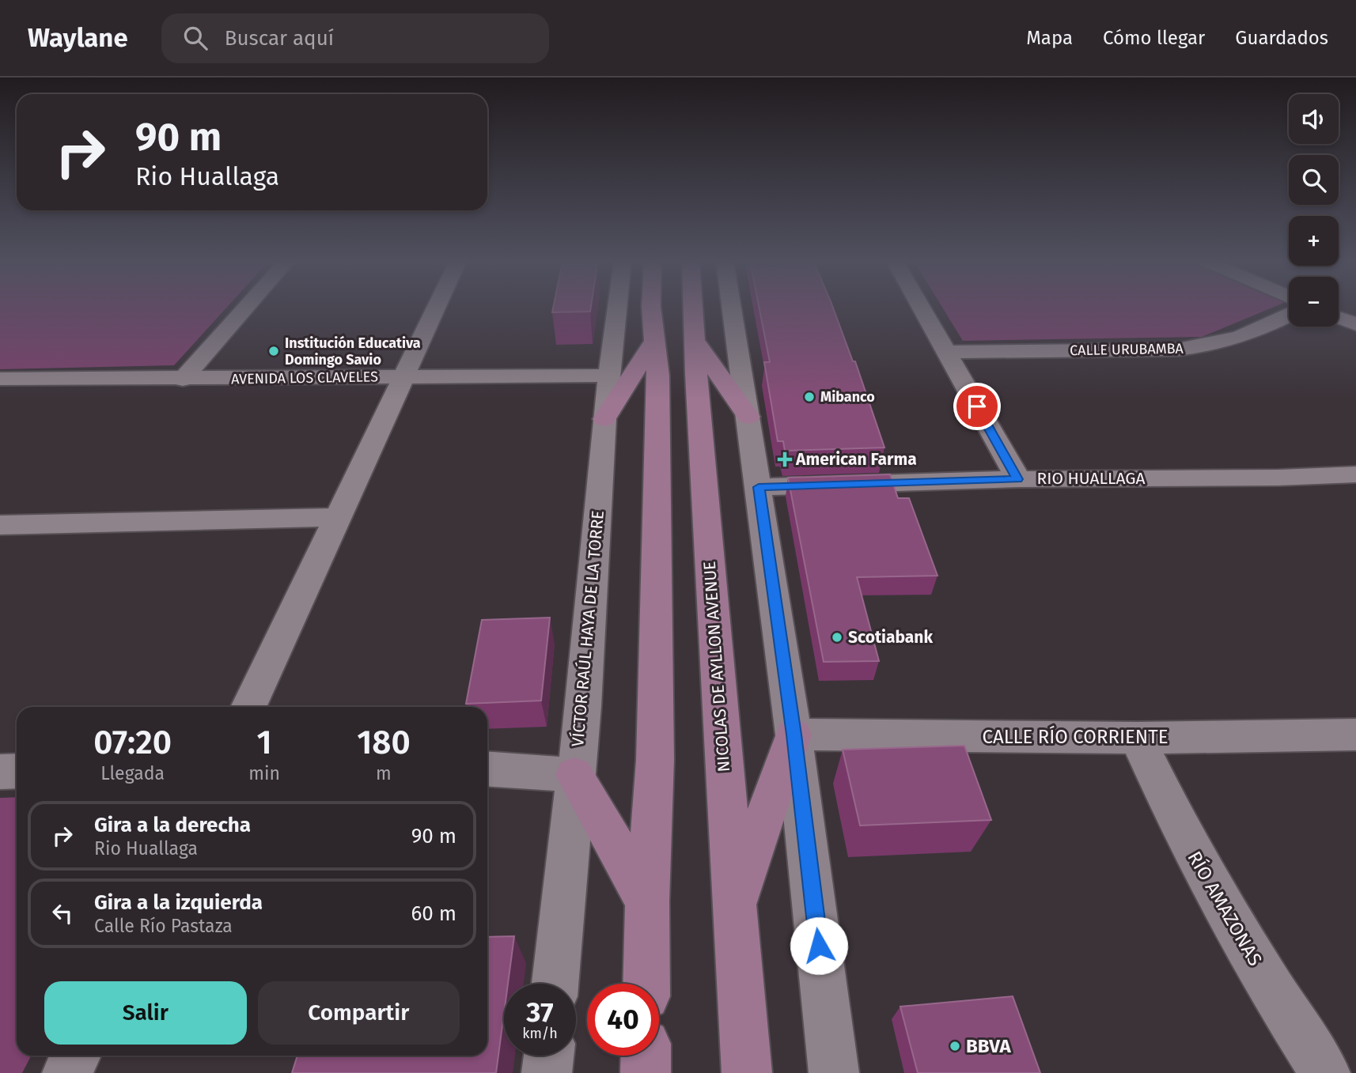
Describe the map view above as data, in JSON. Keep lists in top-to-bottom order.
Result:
{
  "streets": {
    "main road": ["NICOLAS DE AYLLON AVENUE"],
    "street": [
      "CALLE URUBAMBA",
      "AVENIDA LOS CLAVELES",
      "RIO HUALLAGA",
      "VÍCTOR RAÚL HAYA DE LA TORRE",
      "CALLE RÍO CORRIENTE",
      "RÍO AMAZONAS"
    ]
  },
  "crossings": [
    ["AVENIDA LOS CLAVELES", "VÍCTOR RAÚL HAYA DE LA TORRE"],
    ["CALLE RÍO CORRIENTE", "RÍO AMAZONAS"]
  ],
  "places": {
    "other": [
      "Institución Educativa Domingo Savio",
      "Mibanco",
      "Scotiabank",
      "BBVA"
    ],
    "health": ["American Farma"]
  },
  "page": {
    "header": "Waylane",
    "search": "Buscar aquí",
    "nav": ["Mapa", "Cómo llegar", "Guardados"],
    "map_buttons": ["+", "−"],
    "turn": ["90 m", "Rio Huallaga"],
    "eta": [
      "07:20",
      "Llegada",
      "1",
      "min",
      "180",
      "m"
    ],
    "list": [
      {
        "name": "Gira a la derecha",
        "note": "Rio Huallaga",
        "value": "90 m"
      },
      {
        "name": "Gira a la izquierda",
        "note": "Calle Río Pastaza",
        "value": "60 m"
      }
    ],
    "buttons": ["Salir", "Compartir"],
    "speed": "37 km/h",
    "limit": "40"
  }
}
